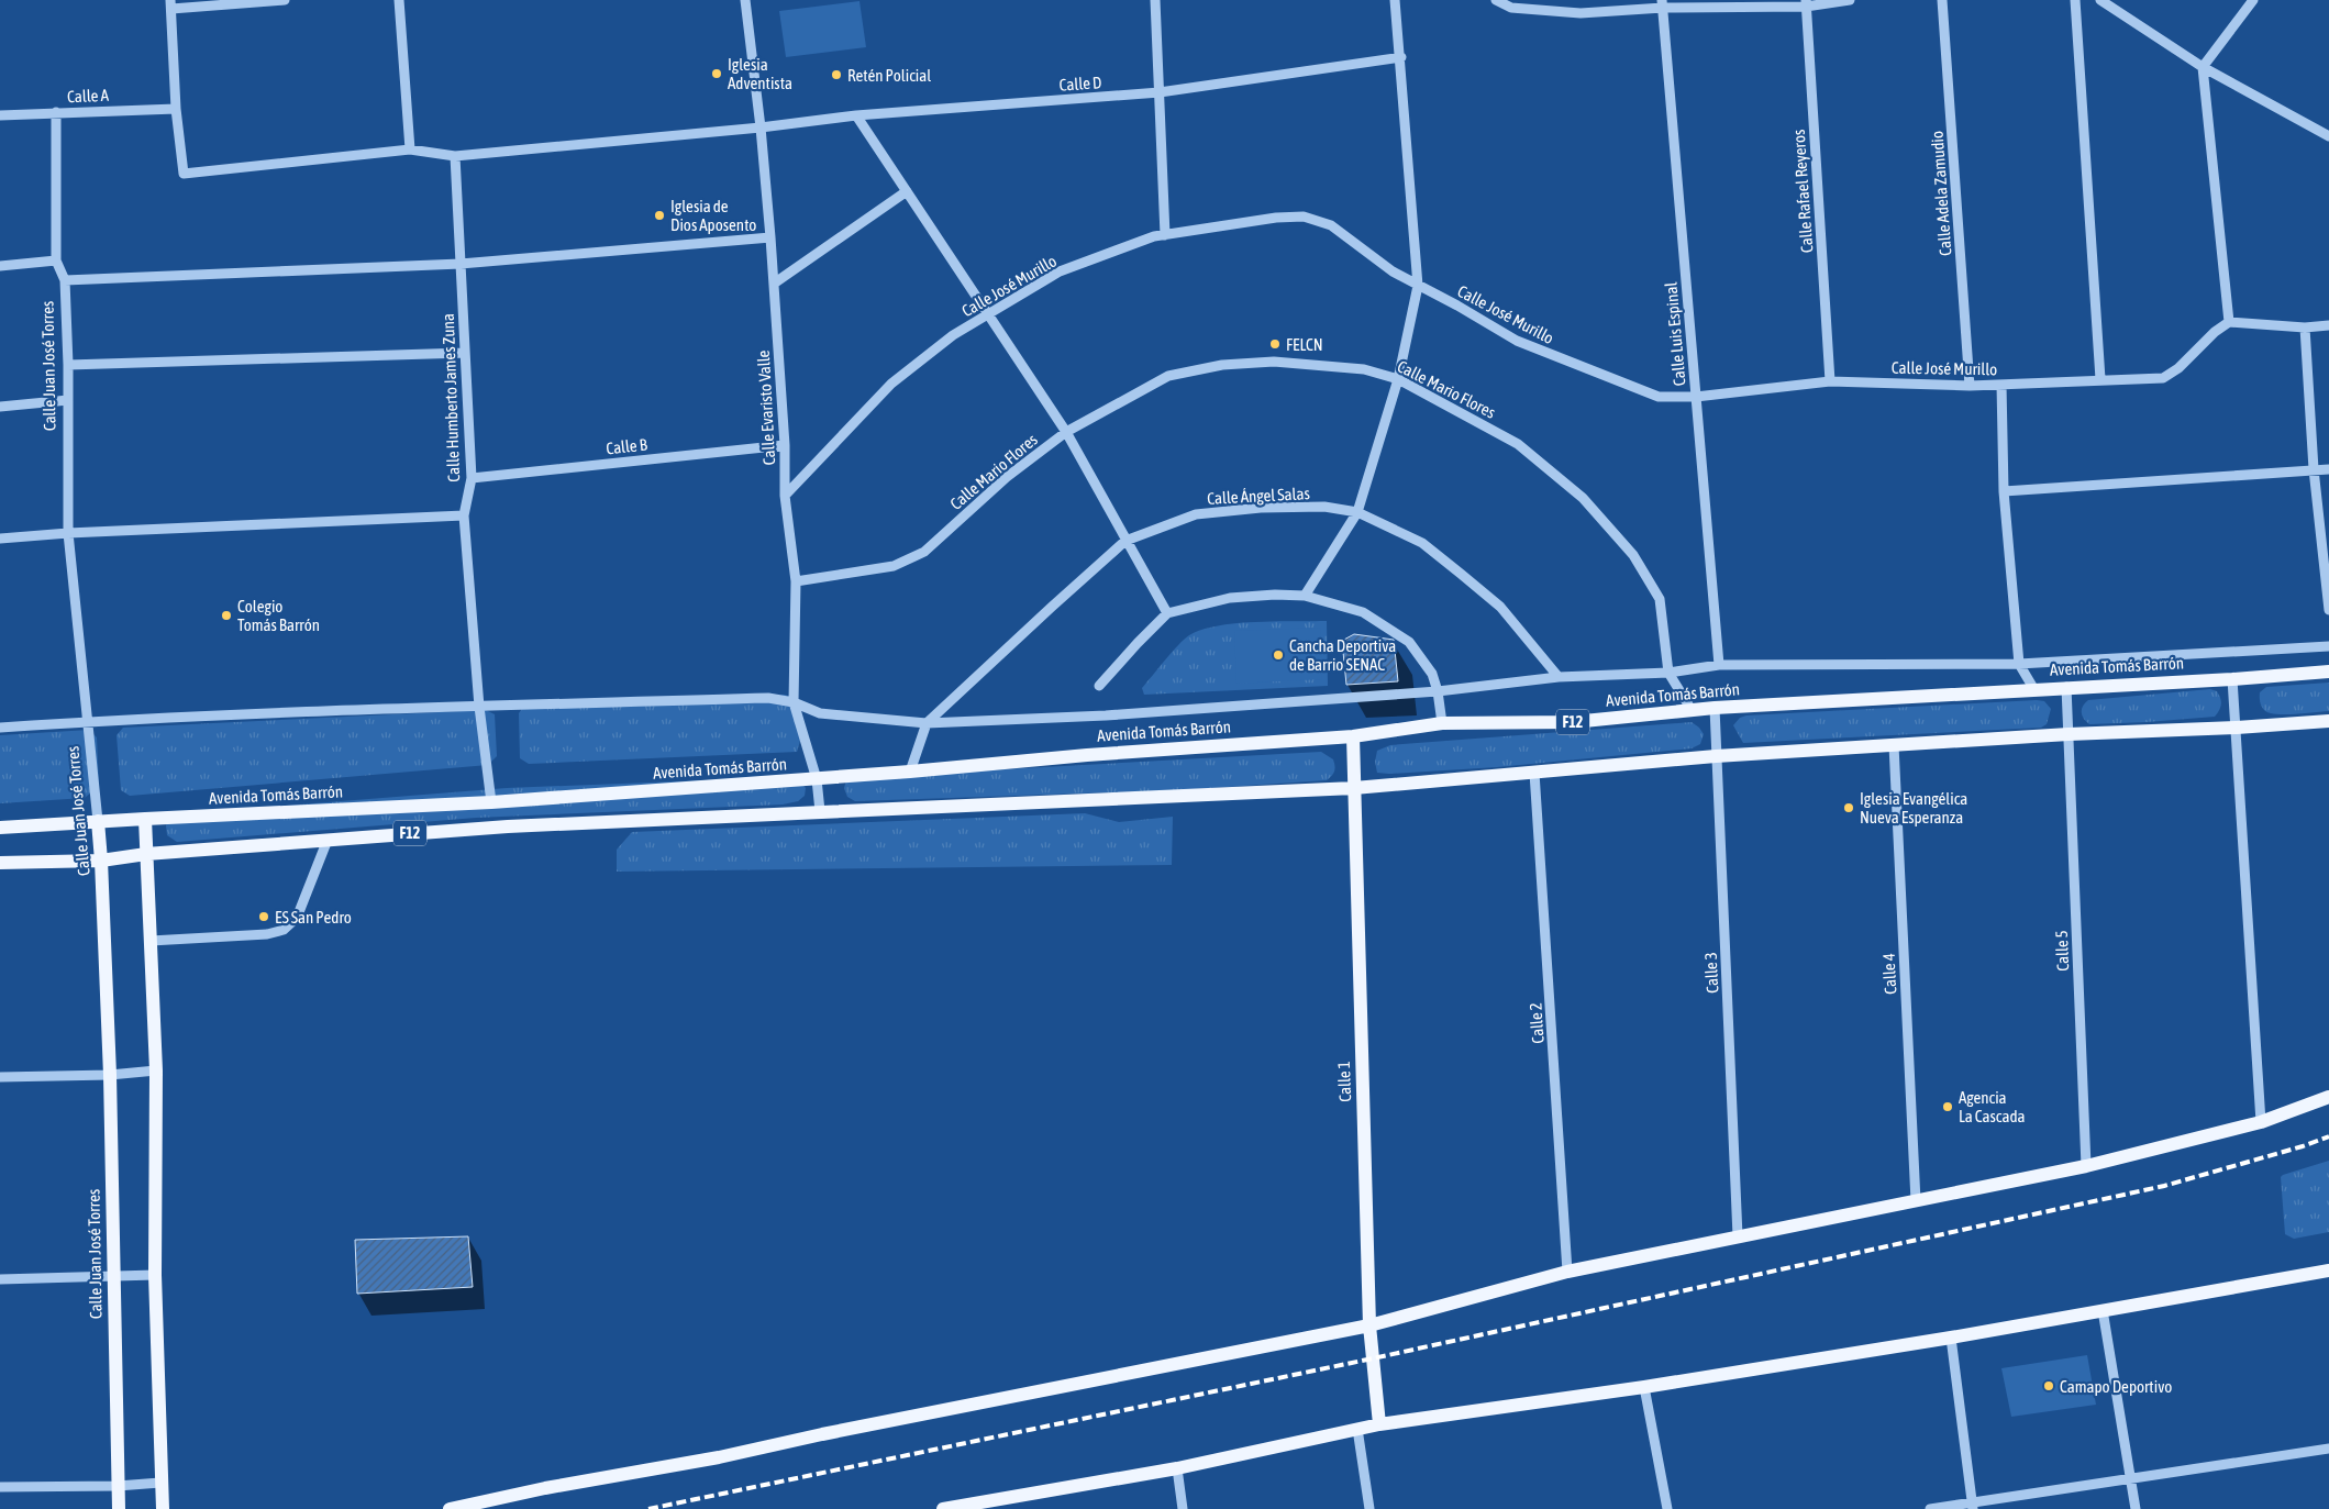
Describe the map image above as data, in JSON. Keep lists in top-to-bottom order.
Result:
{
  "streets": {
    "main road": [
      "Calle Juan José Torres",
      "Avenida Tomás Barrón",
      "F12",
      "Calle 1"
    ],
    "street": [
      "Calle D",
      "Calle A",
      "Calle Rafael Reyeros",
      "Calle Adela Zamudio",
      "Calle José Murillo",
      "Calle Luis Espinal",
      "Calle Mario Flores",
      "Calle Humberto James Zuna",
      "Calle Evaristo Valle",
      "Calle B",
      "Calle Ángel Salas",
      "Calle 5",
      "Calle 3",
      "Calle 4",
      "Calle 2"
    ]
  },
  "crossings": [
    ["Calle D", "Calle A"],
    ["Calle D", "Calle Humberto James Zuna"],
    ["Calle D", "Calle Evaristo Valle"],
    ["Calle A", "Calle Juan José Torres"],
    ["Calle Rafael Reyeros", "Calle José Murillo"],
    ["Calle Adela Zamudio", "Calle José Murillo"],
    ["Calle José Murillo", "Calle Luis Espinal"],
    ["Calle José Murillo", "Calle Evaristo Valle"],
    ["Calle Juan José Torres", "Avenida Tomás Barrón"],
    ["Calle Juan José Torres", "F12"],
    ["Calle Mario Flores", "Calle Evaristo Valle"],
    ["Calle Mario Flores", "Avenida Tomás Barrón"],
    ["Calle Humberto James Zuna", "Calle B"],
    ["Calle Humberto James Zuna", "Avenida Tomás Barrón"],
    ["Calle Evaristo Valle", "Calle B"],
    ["Calle Evaristo Valle", "Avenida Tomás Barrón"],
    ["Calle Evaristo Valle", "F12"],
    ["Calle Ángel Salas", "Avenida Tomás Barrón"],
    ["Avenida Tomás Barrón", "Calle 5"],
    ["Avenida Tomás Barrón", "Calle 3"],
    ["Avenida Tomás Barrón", "Calle 1"],
    ["F12", "Calle 5"],
    ["F12", "Calle 3"],
    ["F12", "Calle 4"],
    ["F12", "Calle 2"],
    ["F12", "Calle 1"]
  ],
  "places": [
    "Iglesia Adventista",
    "Retén Policial",
    "Iglesia de Dios Aposento",
    "FELCN",
    "Colegio Tomás Barrón",
    "Cancha Deportiva de Barrio SENAC",
    "Iglesia Evangélica Nueva Esperanza",
    "ES San Pedro",
    "Agencia La Cascada",
    "Camapo Deportivo"
  ]
}
